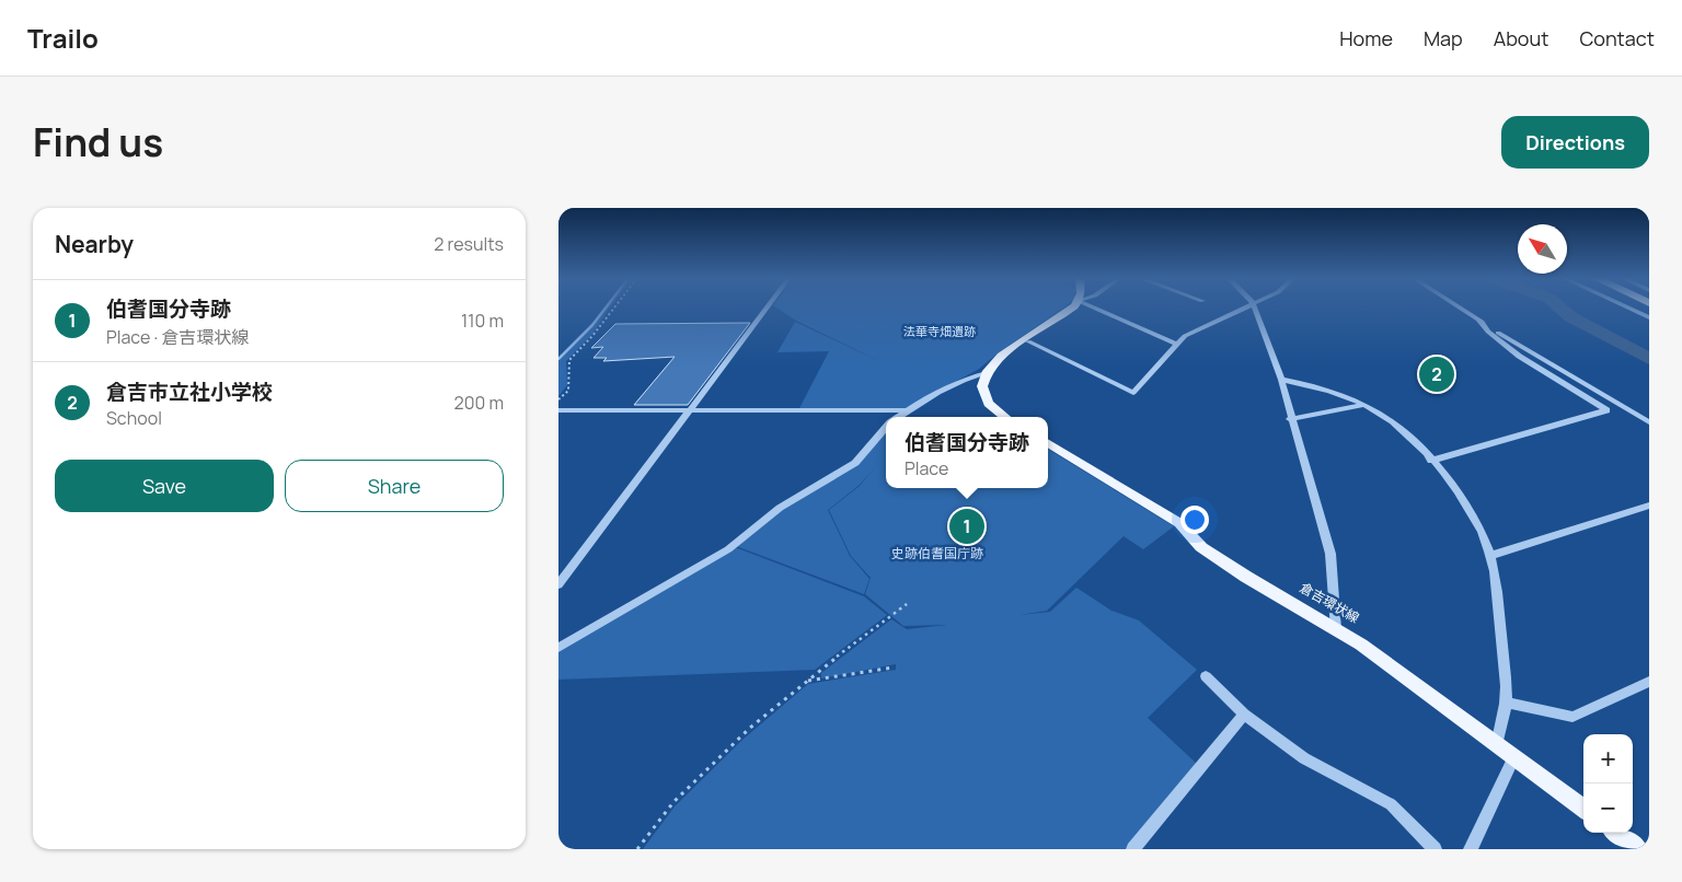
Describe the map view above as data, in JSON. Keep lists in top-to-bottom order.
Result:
{
  "streets": {
    "main road": ["倉吉環状線"]
  },
  "parks": ["法華寺畑遺跡", "史跡伯耆国庁跡"],
  "north": "top left",
  "page": {
    "header": "Trailo",
    "nav": [
      "Home",
      "Map",
      "About",
      "Contact"
    ],
    "title": "Find us",
    "buttons": [
      "Directions",
      ["Save", "Share"]
    ],
    "heading": ["Nearby", "2 results"],
    "list": [
      {
        "mark": "1",
        "name": "伯耆国分寺跡",
        "note": "Place · 倉吉環状線",
        "value": "110 m"
      },
      {
        "mark": "2",
        "name": "倉吉市立社小学校",
        "note": "School",
        "value": "200 m"
      }
    ],
    "pins": ["2", "1"],
    "popup": ["伯耆国分寺跡", "Place"],
    "map_buttons": ["+", "−"]
  }
}
